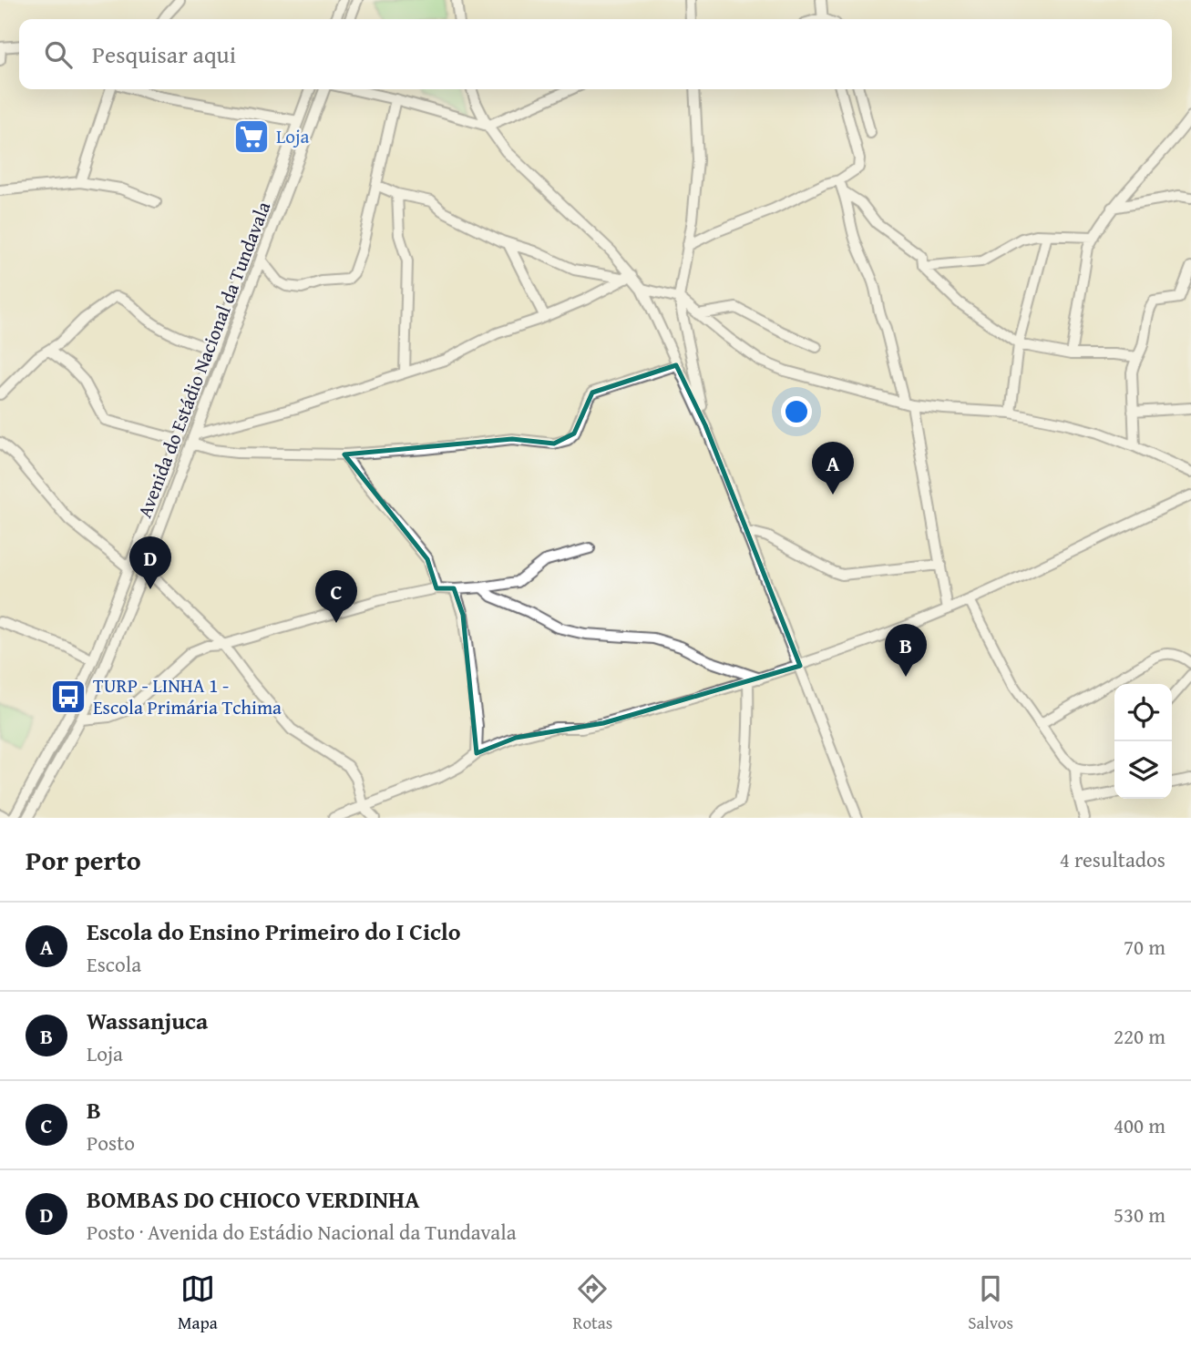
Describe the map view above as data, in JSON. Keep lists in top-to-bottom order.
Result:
{
  "streets": {
    "street": ["Avenida do Estádio Nacional da Tundavala"]
  },
  "places": {
    "supermarket": ["Loja"],
    "bus stop": ["TURP - LINHA 1 - Escola Primária Tchima"]
  },
  "page": {
    "search": "Pesquisar aqui",
    "pins": [
      "A",
      "D",
      "C",
      "B"
    ],
    "heading": ["Por perto", "4 resultados"],
    "list": [
      {
        "mark": "A",
        "name": "Escola do Ensino Primeiro do I Ciclo",
        "note": "Escola",
        "value": "70 m"
      },
      {
        "mark": "B",
        "name": "Wassanjuca",
        "note": "Loja",
        "value": "220 m"
      },
      {
        "mark": "C",
        "name": "B",
        "note": "Posto",
        "value": "400 m"
      },
      {
        "mark": "D",
        "name": "BOMBAS DO CHIOCO VERDINHA",
        "note": "Posto · Avenida do Estádio Nacional da Tundavala",
        "value": "530 m"
      }
    ],
    "nav": ["Mapa", "Rotas", "Salvos"]
  }
}
